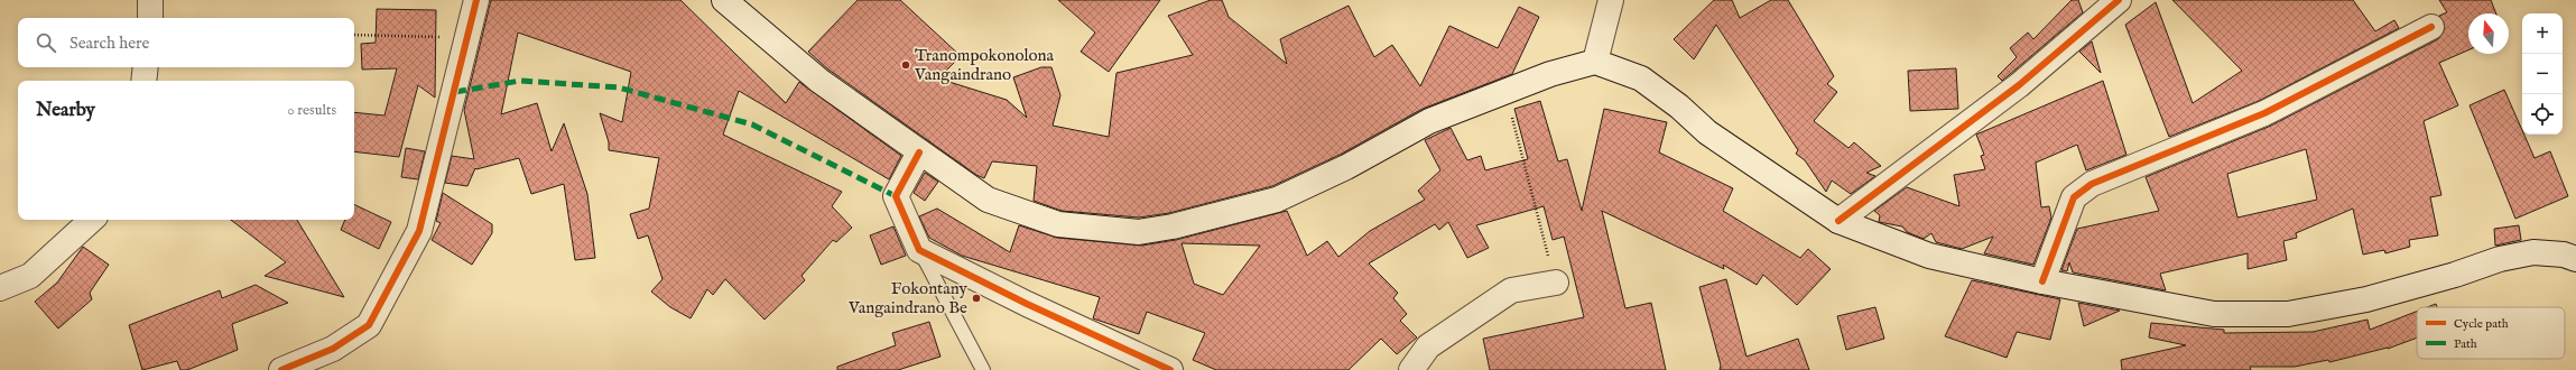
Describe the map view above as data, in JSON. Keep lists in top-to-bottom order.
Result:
{
  "places": ["Tranompokonolona Vangaindrano", "Fokontany Vangaindrano Be"],
  "legend": ["Cycle path", "Path"],
  "north": "top",
  "page": {
    "map_buttons": ["+", "−"],
    "search": "Search here",
    "heading": ["Nearby", "0 results"]
  }
}
